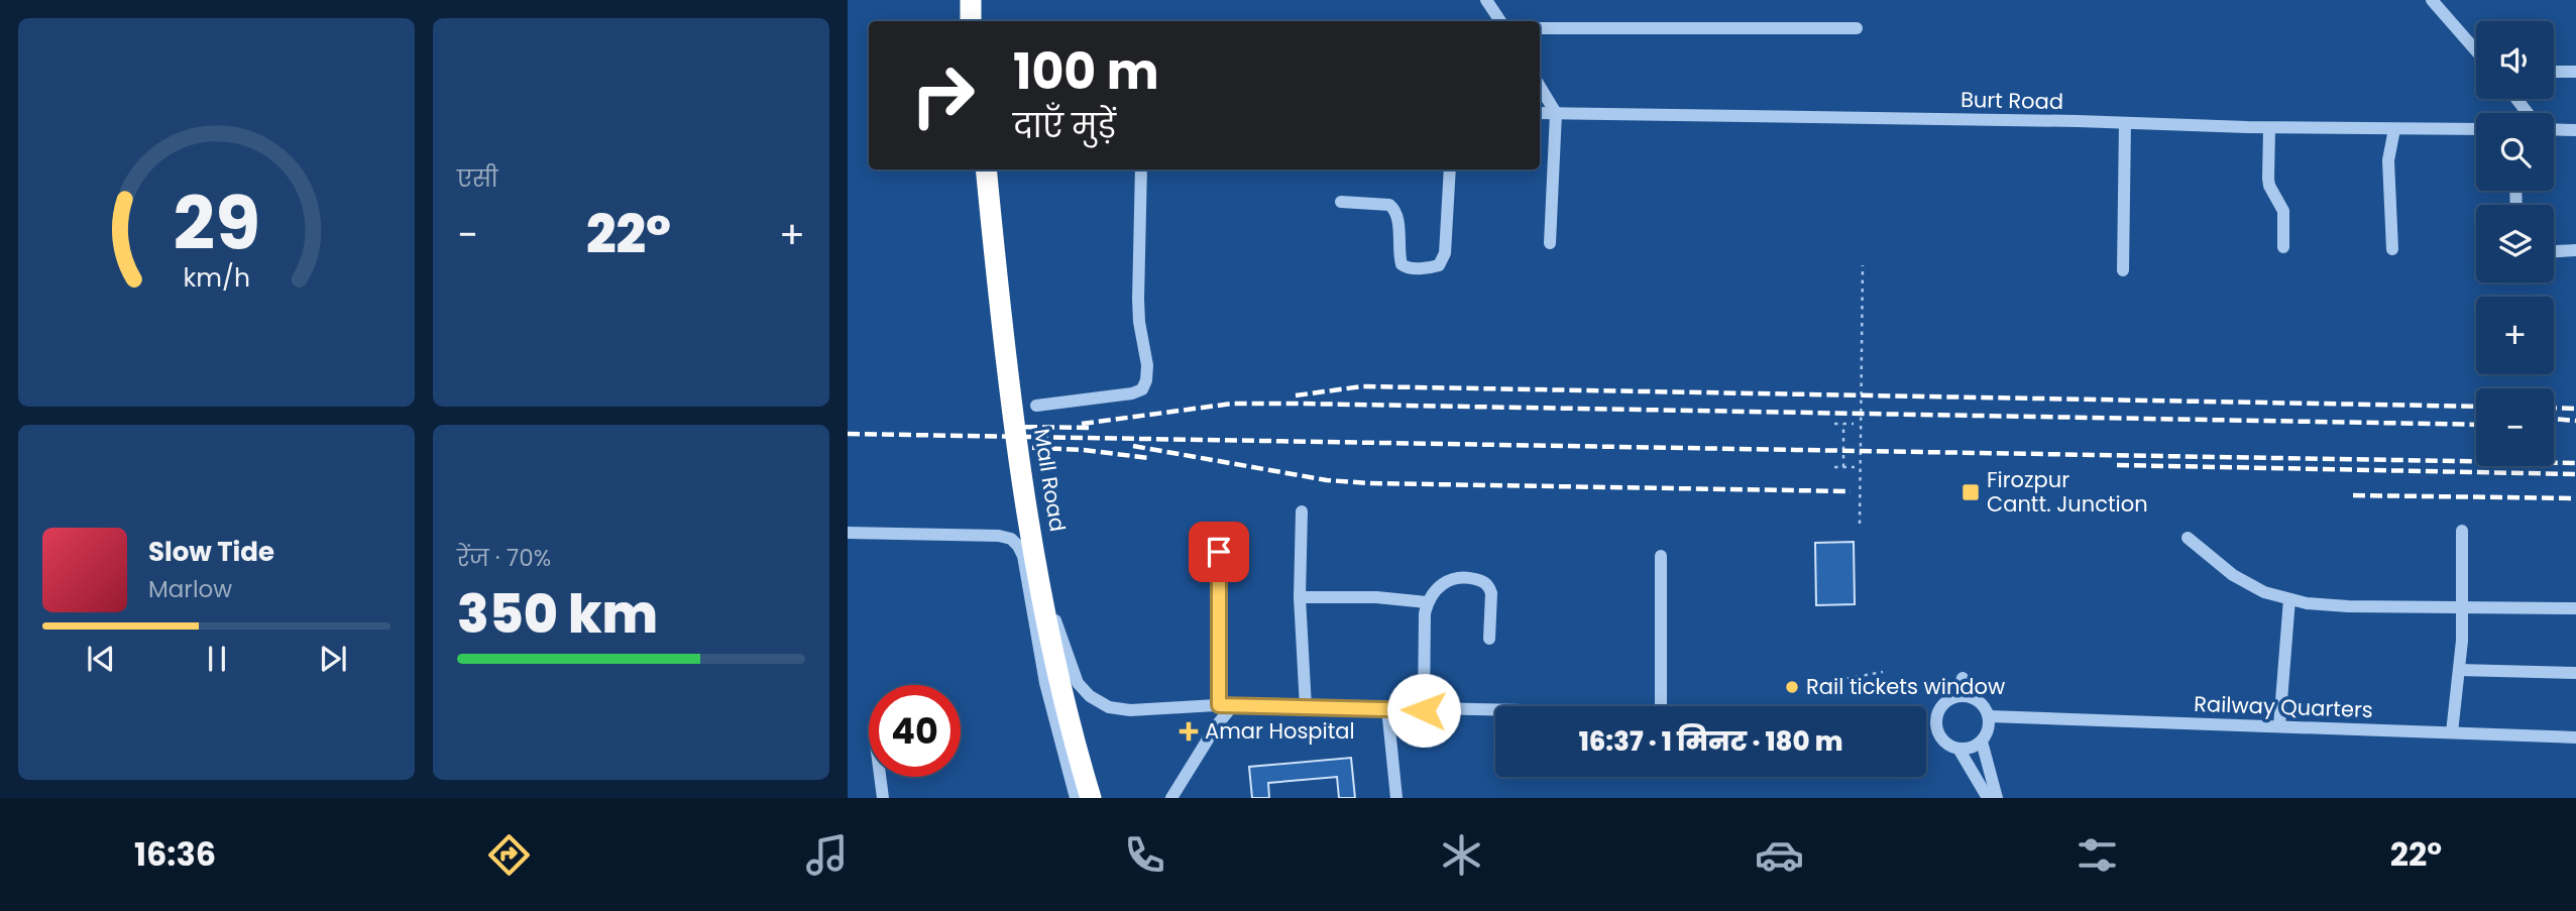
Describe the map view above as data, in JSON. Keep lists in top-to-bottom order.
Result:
{
  "streets": {
    "highway": ["Mall Road"],
    "street": ["Burt Road", "Railway Quarters"]
  },
  "places": {
    "transit": ["Firozpur Cantt. Junction"],
    "other": ["Rail tickets window"],
    "health": ["Amar Hospital"]
  },
  "page": {
    "tile": [
      "एसी",
      ["रेंज · 70%", "350 km"]
    ],
    "map_buttons": ["+", "−"],
    "turn": ["100 m", "दाएँ मुड़ें"],
    "heat": ["−", "22°", "+"],
    "song": ["Slow Tide", "Marlow"],
    "limit": "40",
    "trip": "16:37 · 1 मिनट · 180 m",
    "tabs": ["16:36", "22°"],
    "gauge": ["29", "km/h"]
  }
}
